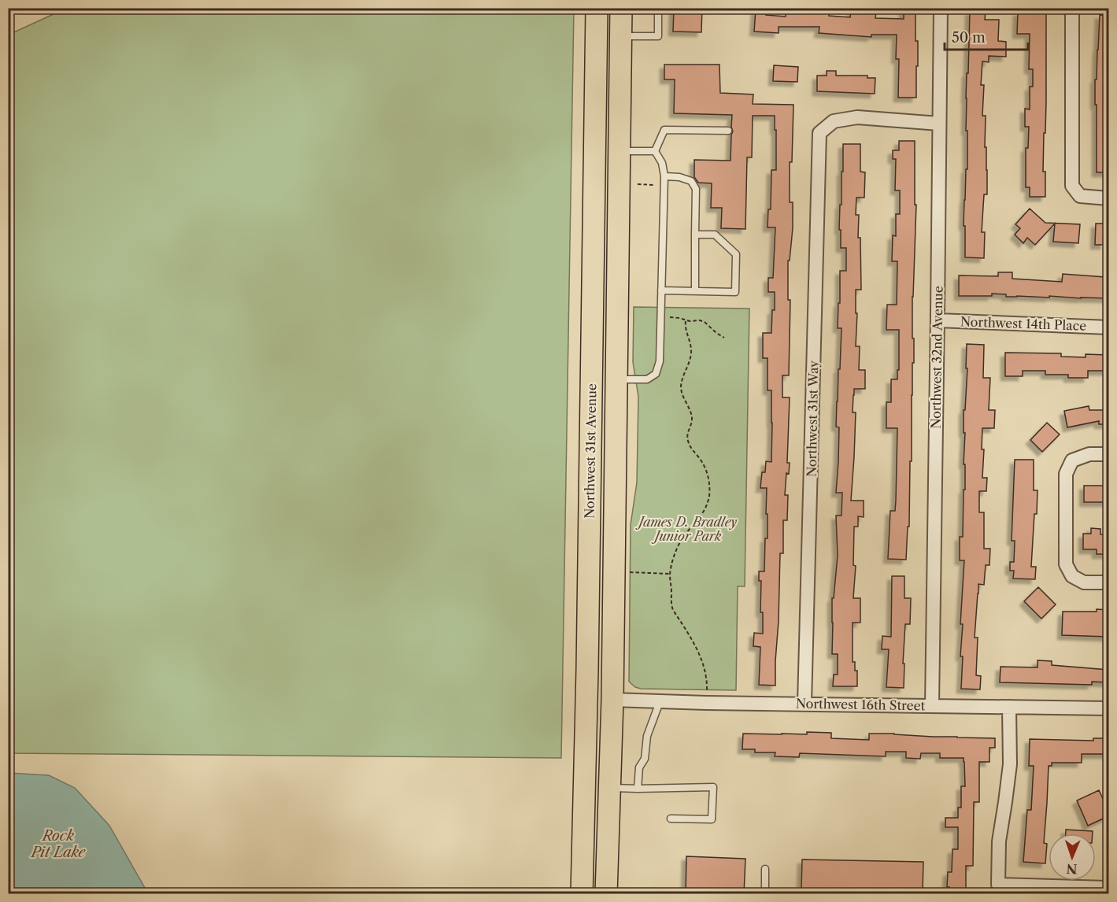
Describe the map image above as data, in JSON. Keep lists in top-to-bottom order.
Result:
{
  "streets": {
    "main road": ["Northwest 31st Avenue"],
    "street": [
      "Northwest 14th Place",
      "Northwest 32nd Avenue",
      "Northwest 31st Way",
      "Northwest 16th Street"
    ]
  },
  "crossings": [
    ["Northwest 14th Place", "Northwest 32nd Avenue"],
    ["Northwest 32nd Avenue", "Northwest 31st Way"],
    ["Northwest 32nd Avenue", "Northwest 16th Street"],
    ["Northwest 31st Way", "Northwest 16th Street"],
    ["Northwest 31st Avenue", "Northwest 16th Street"]
  ],
  "water": ["Rock Pit Lake"],
  "parks": ["James D. Bradley Junior Park"],
  "scale_bar": "50 m",
  "north": "bottom"
}
